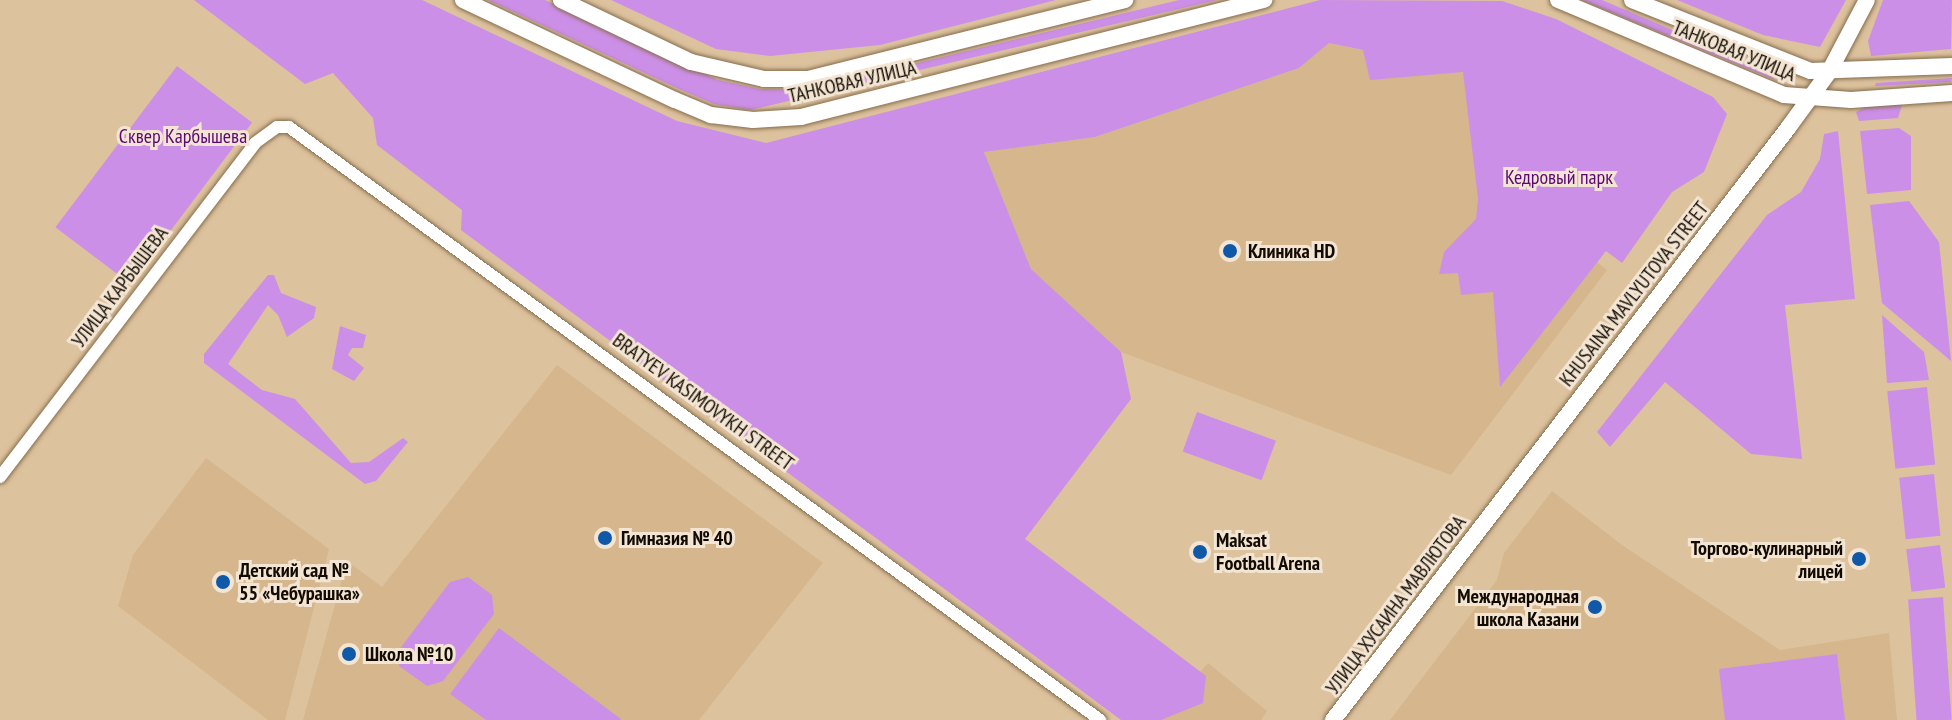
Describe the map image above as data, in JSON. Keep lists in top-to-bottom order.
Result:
{
  "streets": {
    "main road": ["ТАНКОВАЯ УЛИЦА", "KHUSAINA MAVLYUTOVA STREET"],
    "street": ["УЛИЦА КАРБЫШЕВА", "BRATYEV KASIMOVYKH STREET"]
  },
  "crossings": [
    ["ТАНКОВАЯ УЛИЦА", "KHUSAINA MAVLYUTOVA STREET"],
    ["УЛИЦА КАРБЫШЕВА", "BRATYEV KASIMOVYKH STREET"]
  ],
  "parks": ["Сквер Карбышева", "Кедровый парк"],
  "places": [
    "Клиника HD",
    "Гимназия № 40",
    "Maksat Football Arena",
    "Торгово-кулинарный лицей",
    "Детский сад № 55 «Чебурашка»",
    "Международная школа Казани",
    "Школа №10"
  ]
}
